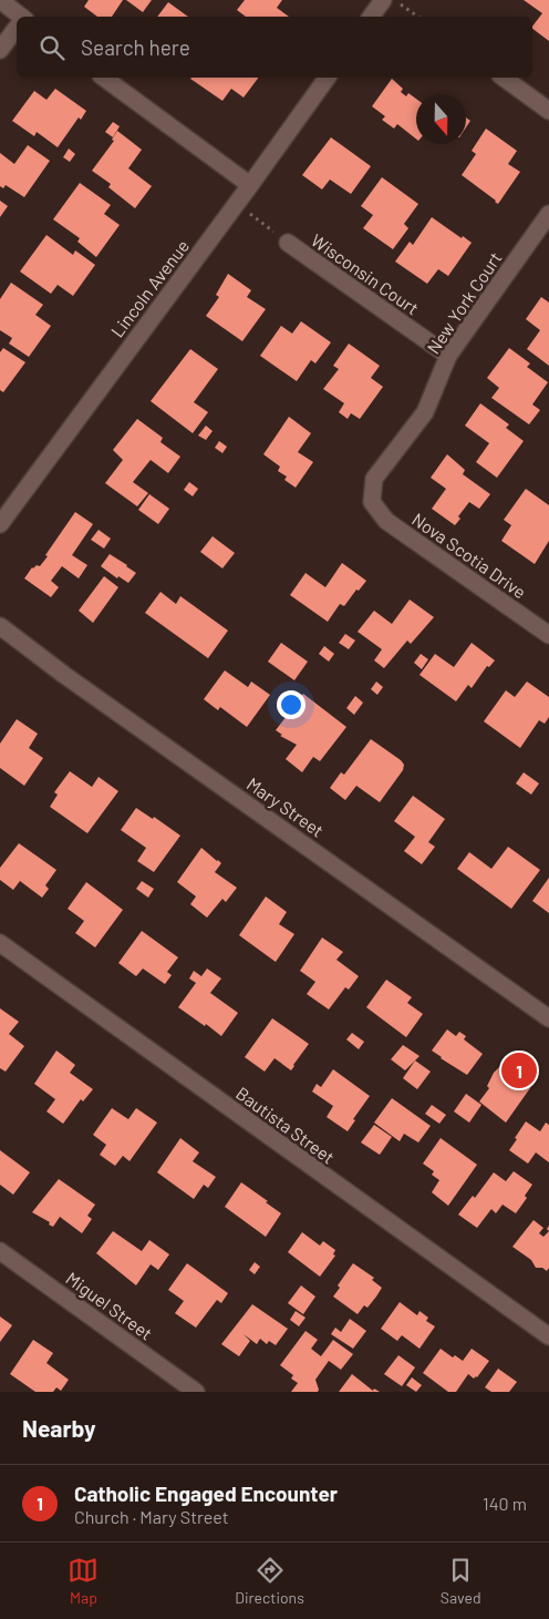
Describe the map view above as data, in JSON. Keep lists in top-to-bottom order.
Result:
{
  "streets": {
    "street": [
      "Wisconsin Court",
      "Lincoln Avenue",
      "New York Court",
      "Nova Scotia Drive",
      "Mary Street",
      "Bautista Street",
      "Miguel Street"
    ]
  },
  "crossings": [
    ["Wisconsin Court", "New York Court"],
    ["New York Court", "Nova Scotia Drive"]
  ],
  "north": "bottom",
  "page": {
    "search": "Search here",
    "pins": "1",
    "heading": "Nearby",
    "list": [
      {
        "mark": "1",
        "name": "Catholic Engaged Encounter",
        "note": "Church · Mary Street",
        "value": "140 m"
      }
    ],
    "nav": ["Map", "Directions", "Saved"]
  }
}
